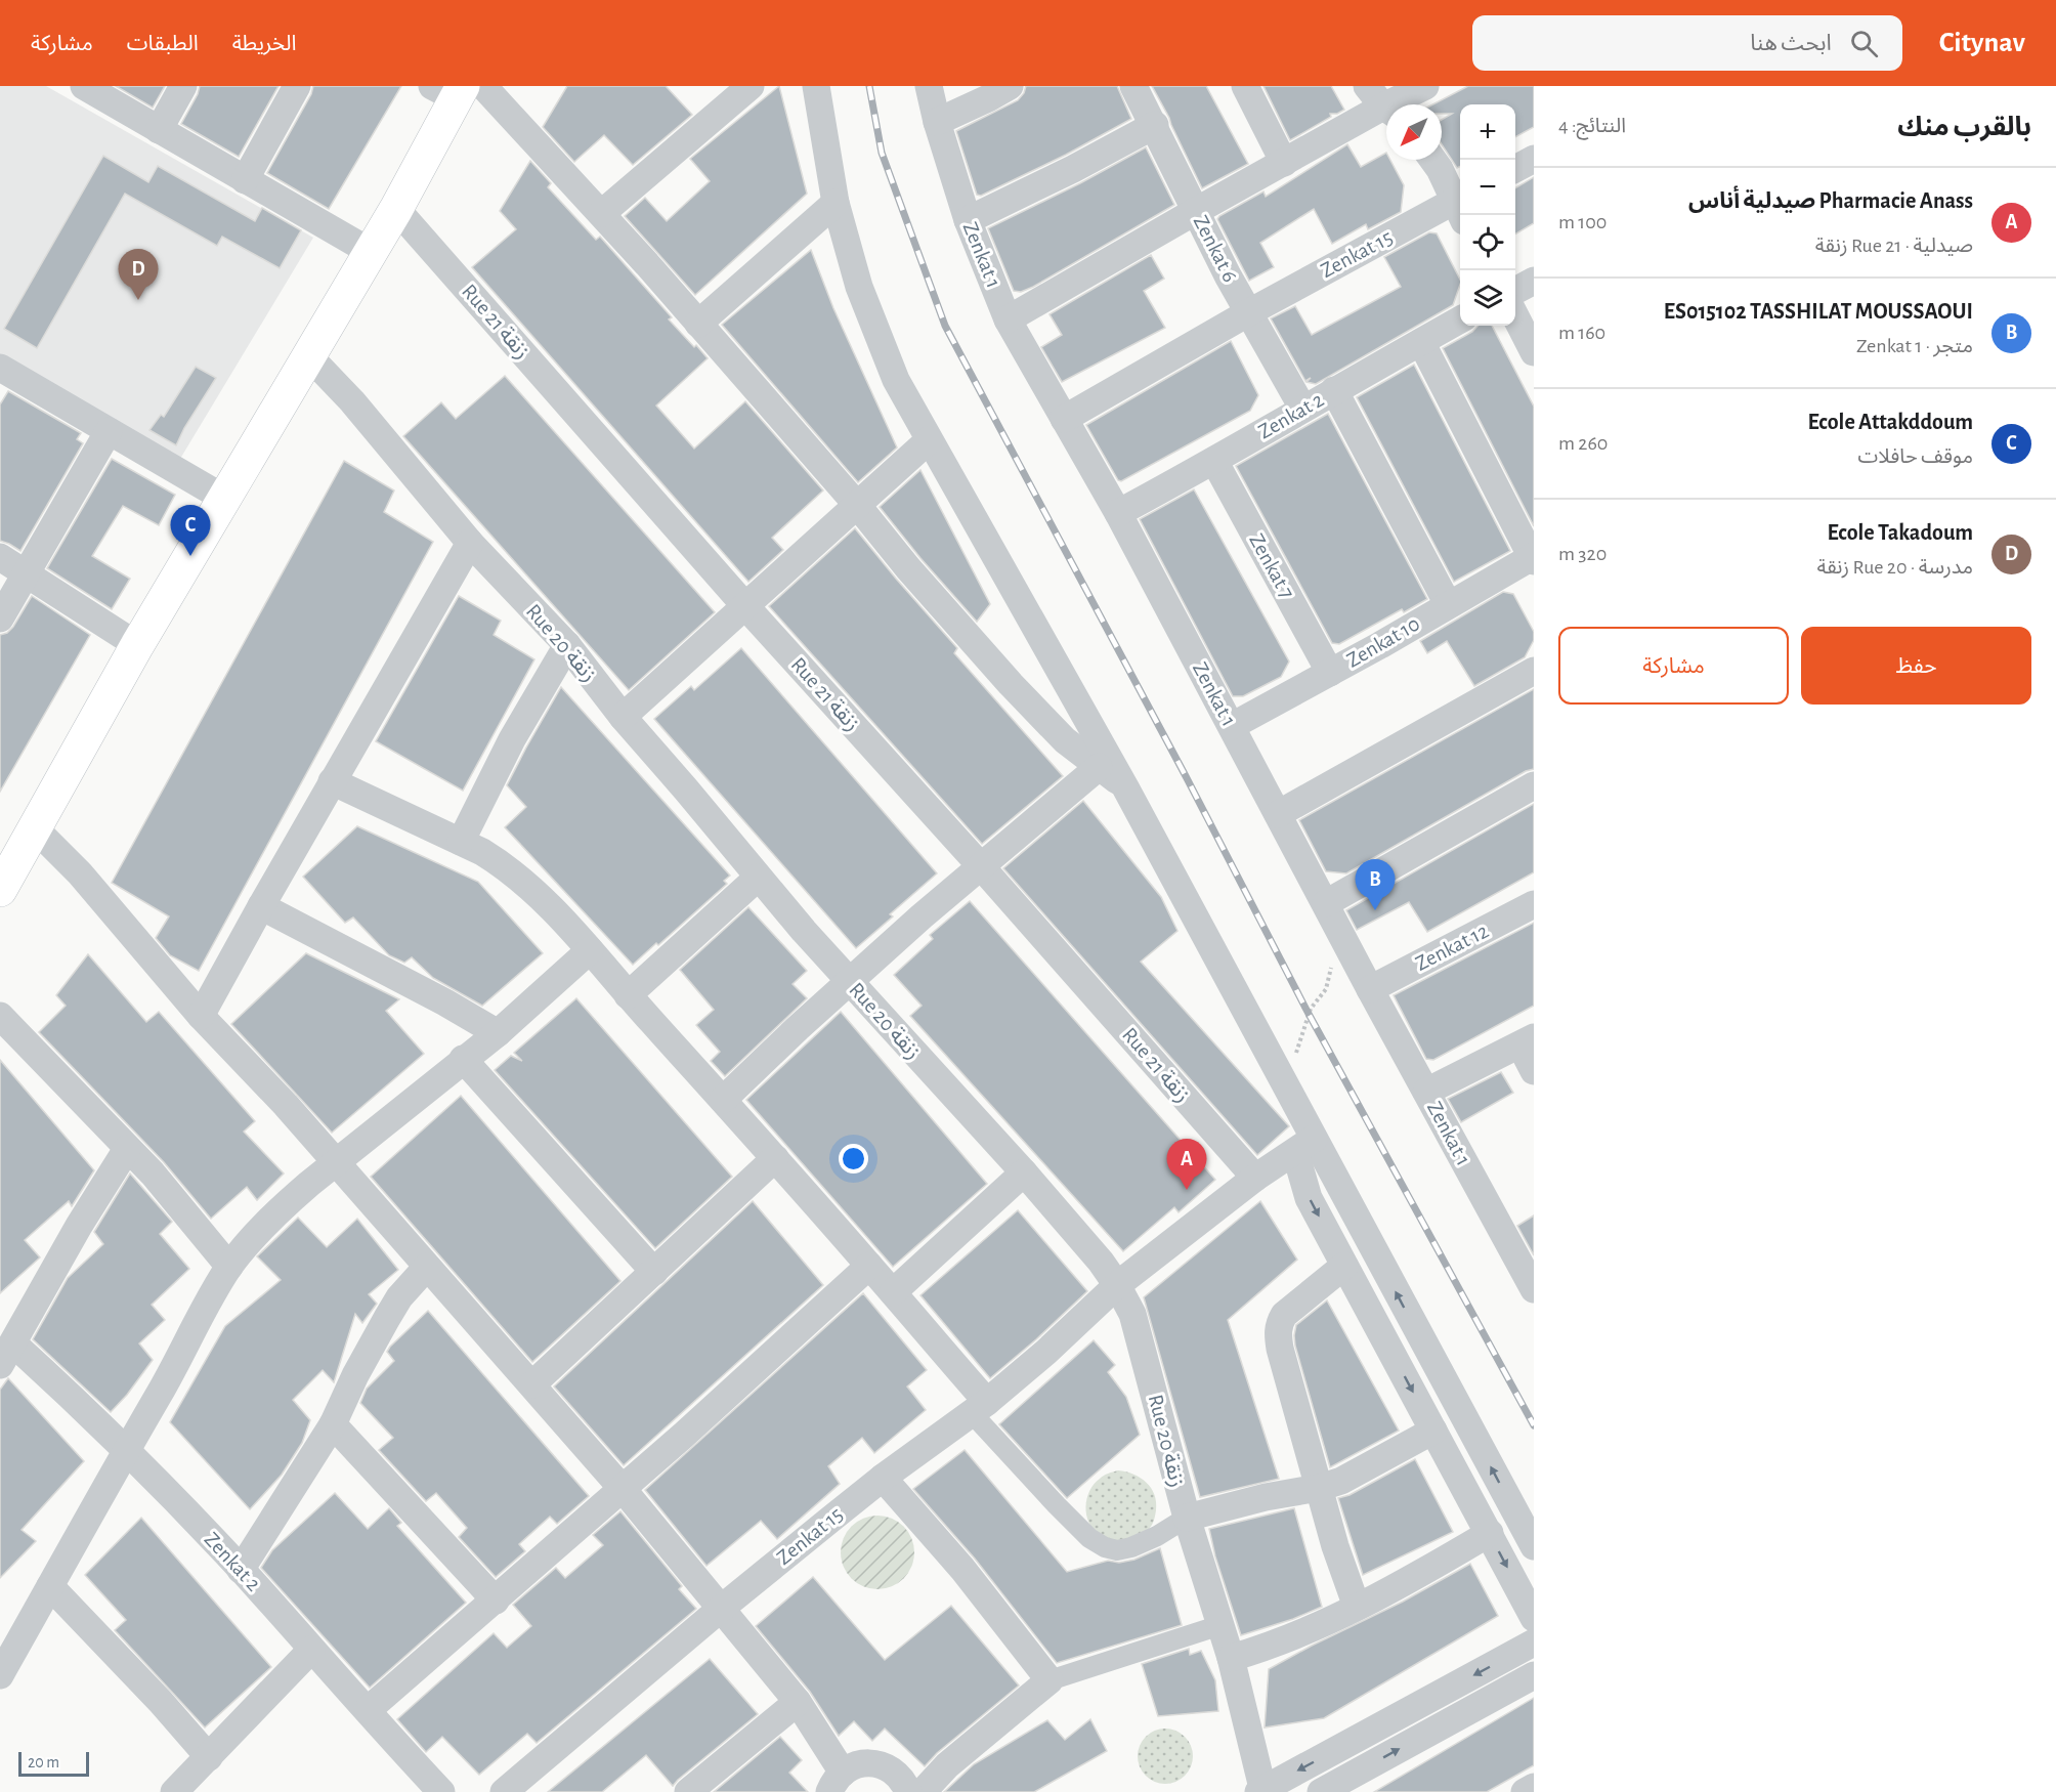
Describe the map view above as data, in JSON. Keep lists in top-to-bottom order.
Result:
{
  "streets": {
    "street": [
      "Zenkat 6",
      "Zenkat 15",
      "Zenkat 1",
      "Rue 21 زنقة",
      "Zenkat 2",
      "Zenkat 7",
      "Zenkat 10",
      "Rue 20 زنقة",
      "Zenkat 12"
    ]
  },
  "crossings": [
    ["Zenkat 6", "Zenkat 15"],
    ["Zenkat 6", "Zenkat 2"],
    ["Zenkat 15", "Zenkat 1"],
    ["Zenkat 15", "Rue 21 زنقة"],
    ["Zenkat 15", "Rue 20 زنقة"],
    ["Zenkat 1", "Zenkat 2"],
    ["Zenkat 1", "Zenkat 10"],
    ["Zenkat 1", "Zenkat 12"],
    ["Zenkat 2", "Zenkat 7"],
    ["Zenkat 7", "Zenkat 10"]
  ],
  "scale_bar": "20 m",
  "north": "bottom left",
  "page": {
    "header": "Citynav",
    "search": "ابحث هنا",
    "nav": ["الخريطة", "الطبقات", "مشاركة"],
    "heading": ["بالقرب منك", "النتائج: 4"],
    "map_buttons": ["+", "−"],
    "list": [
      {
        "mark": "A",
        "name": "Pharmacie Anass صيدلية أناس",
        "note": "صيدلية · Rue 21 زنقة",
        "value": "100 m"
      },
      {
        "mark": "B",
        "name": "ES015102 TASSHILAT MOUSSAOUI",
        "note": "متجر · Zenkat 1",
        "value": "160 m"
      },
      {
        "mark": "C",
        "name": "Ecole Attakddoum",
        "note": "موقف حافلات",
        "value": "260 m"
      },
      {
        "mark": "D",
        "name": "Ecole Takadoum",
        "note": "مدرسة · Rue 20 زنقة",
        "value": "320 m"
      }
    ],
    "pins": [
      "D",
      "C",
      "B",
      "A"
    ],
    "buttons": ["حفظ", "مشاركة"],
    "scale": "20 m"
  }
}
